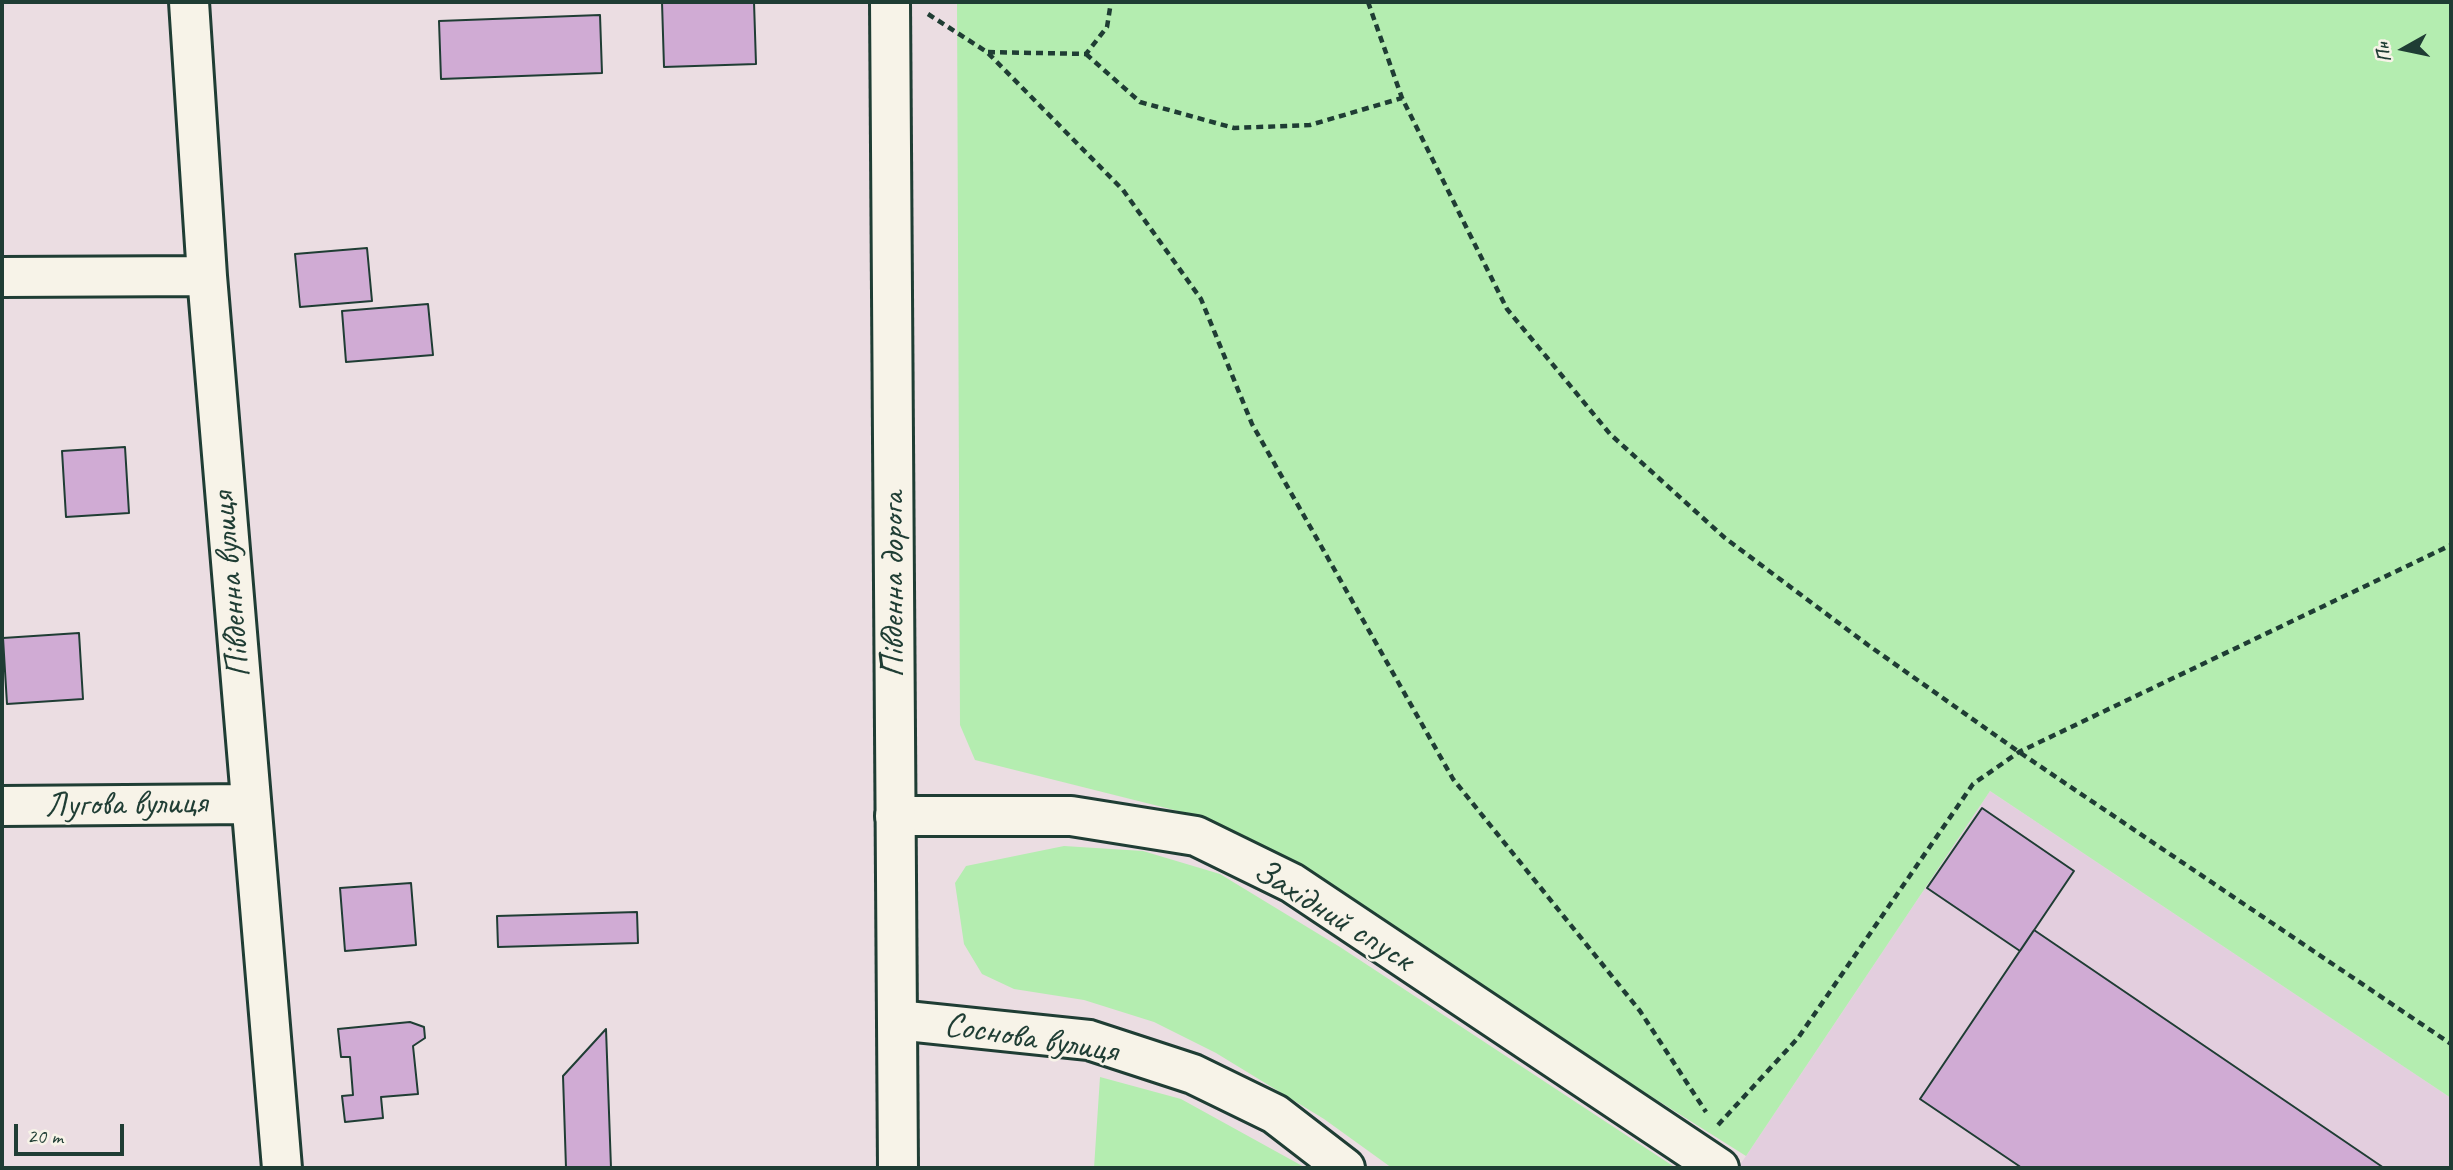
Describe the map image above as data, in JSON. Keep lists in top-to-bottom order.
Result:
{
  "streets": {
    "main road": [
      "Південна вулиця",
      "Південна дорога",
      "Лугова вулиця",
      "Західний спуск",
      "Соснова вулиця"
    ]
  },
  "crossings": [
    ["Південна вулиця", "Лугова вулиця"],
    ["Південна дорога", "Західний спуск"],
    ["Південна дорога", "Соснова вулиця"]
  ],
  "scale_bar": "20 m",
  "north": "left"
}
